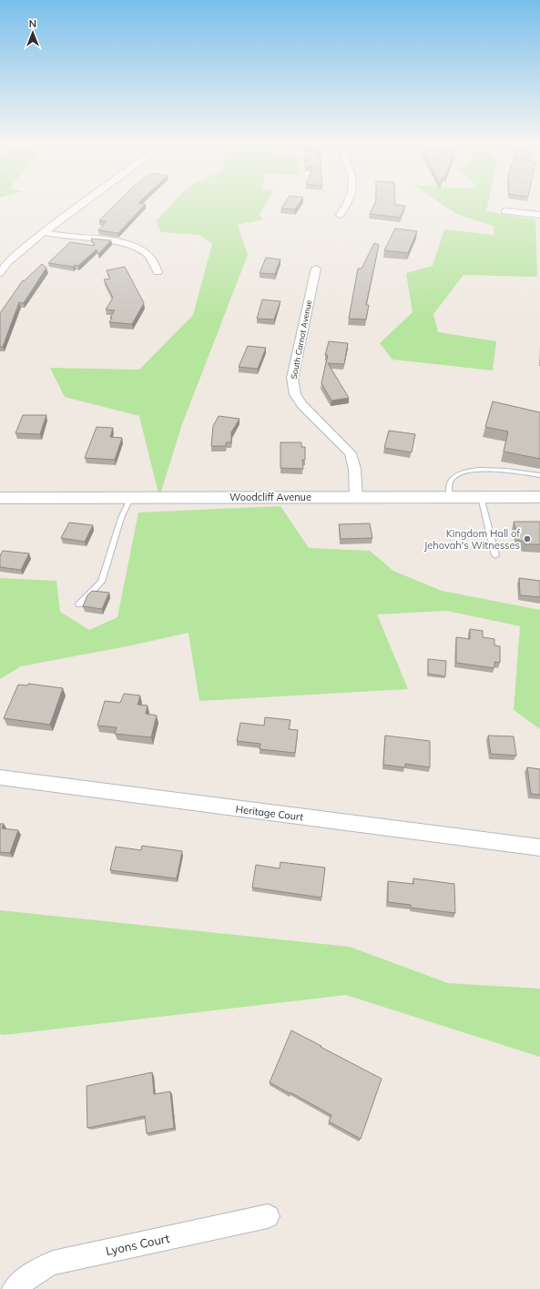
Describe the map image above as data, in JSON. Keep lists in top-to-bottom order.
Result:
{
  "streets": {
    "main road": ["Woodcliff Avenue"],
    "street": ["South Carnot Avenue", "Heritage Court", "Lyons Court"]
  },
  "crossings": [
    ["South Carnot Avenue", "Woodcliff Avenue"]
  ],
  "places": ["Kingdom Hall of Jehovah's Witnesses"],
  "north": "top"
}
